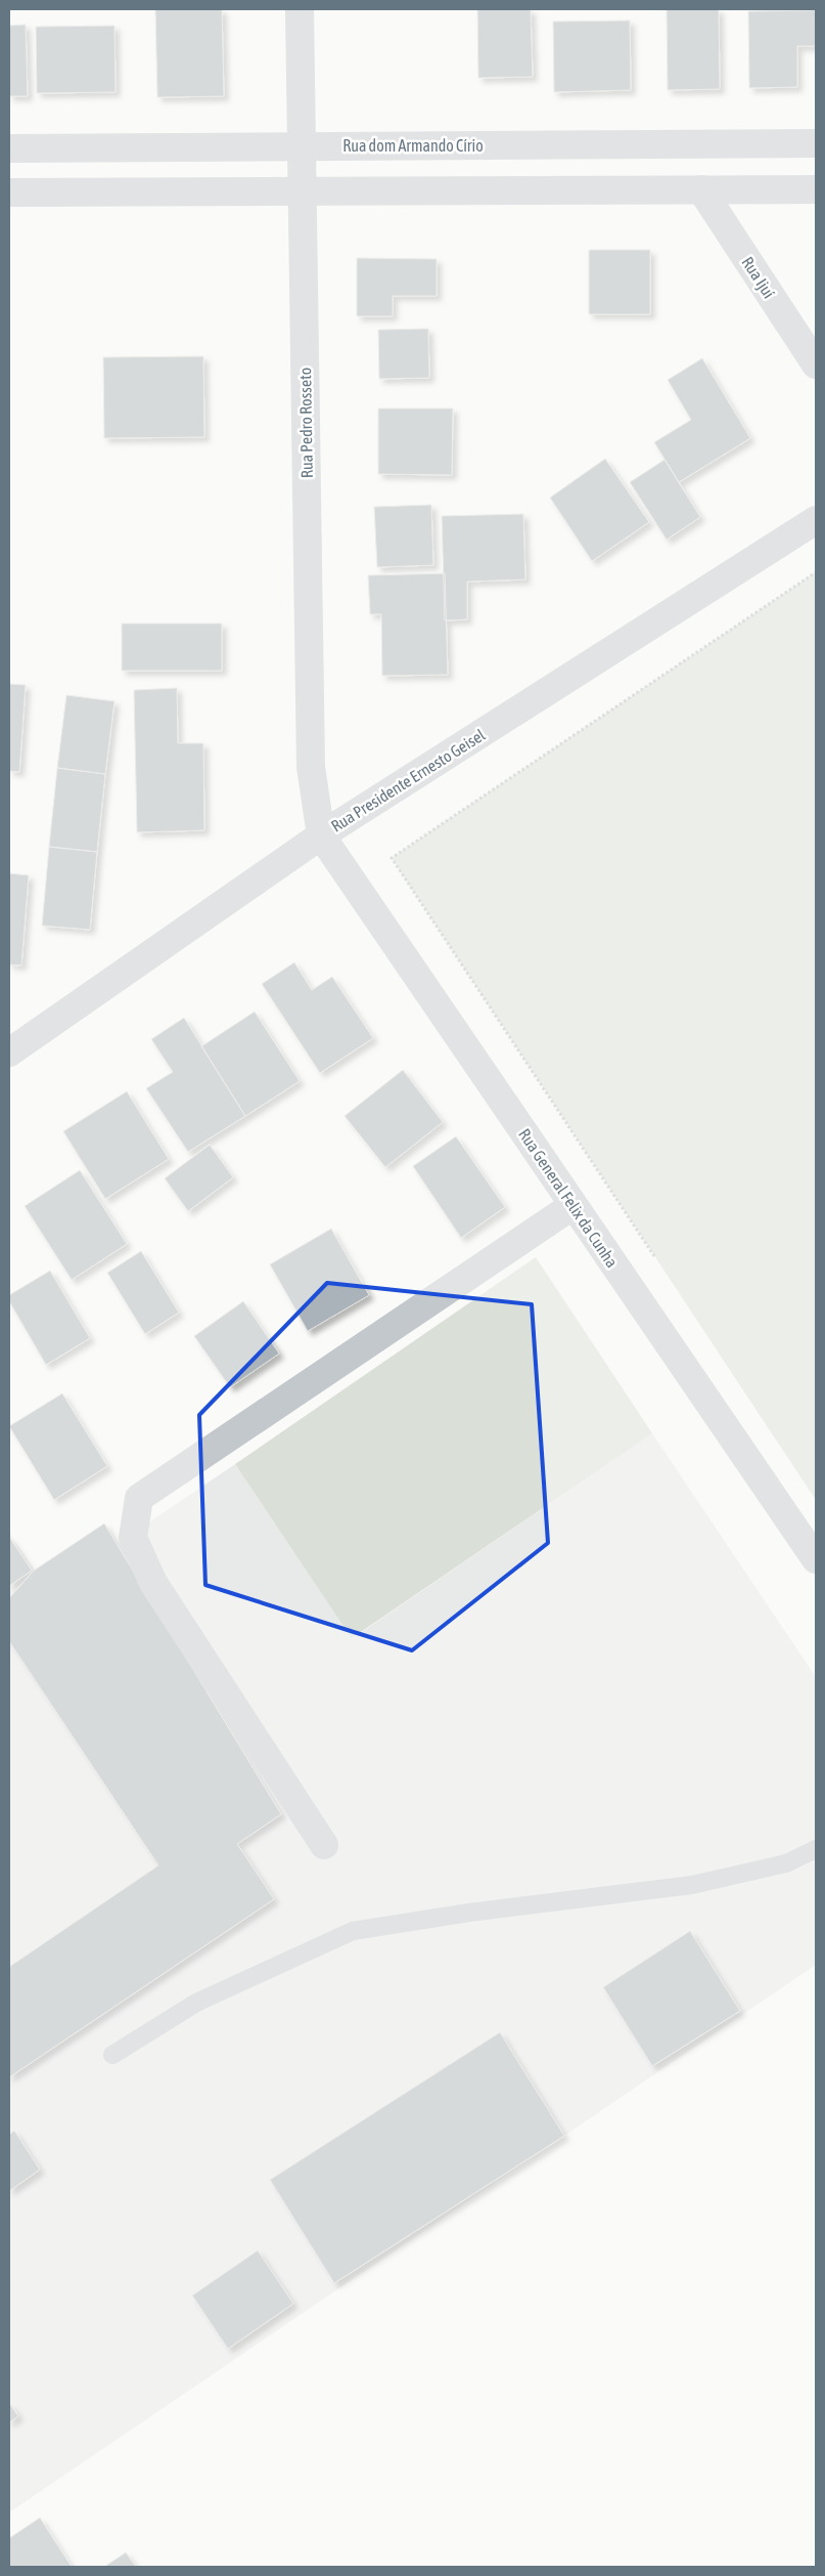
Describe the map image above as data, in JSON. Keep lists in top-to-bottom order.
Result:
{
  "streets": {
    "street": [
      "Rua dom Armando Círio",
      "Rua Ijuí",
      "Rua Pedro Rosseto",
      "Rua Presidente Ernesto Geisel",
      "Rua General Felix da Cunha"
    ]
  },
  "crossings": [
    ["Rua dom Armando Círio", "Rua Pedro Rosseto"],
    ["Rua Pedro Rosseto", "Rua Presidente Ernesto Geisel"],
    ["Rua Pedro Rosseto", "Rua General Felix da Cunha"],
    ["Rua Presidente Ernesto Geisel", "Rua General Felix da Cunha"]
  ]
}
